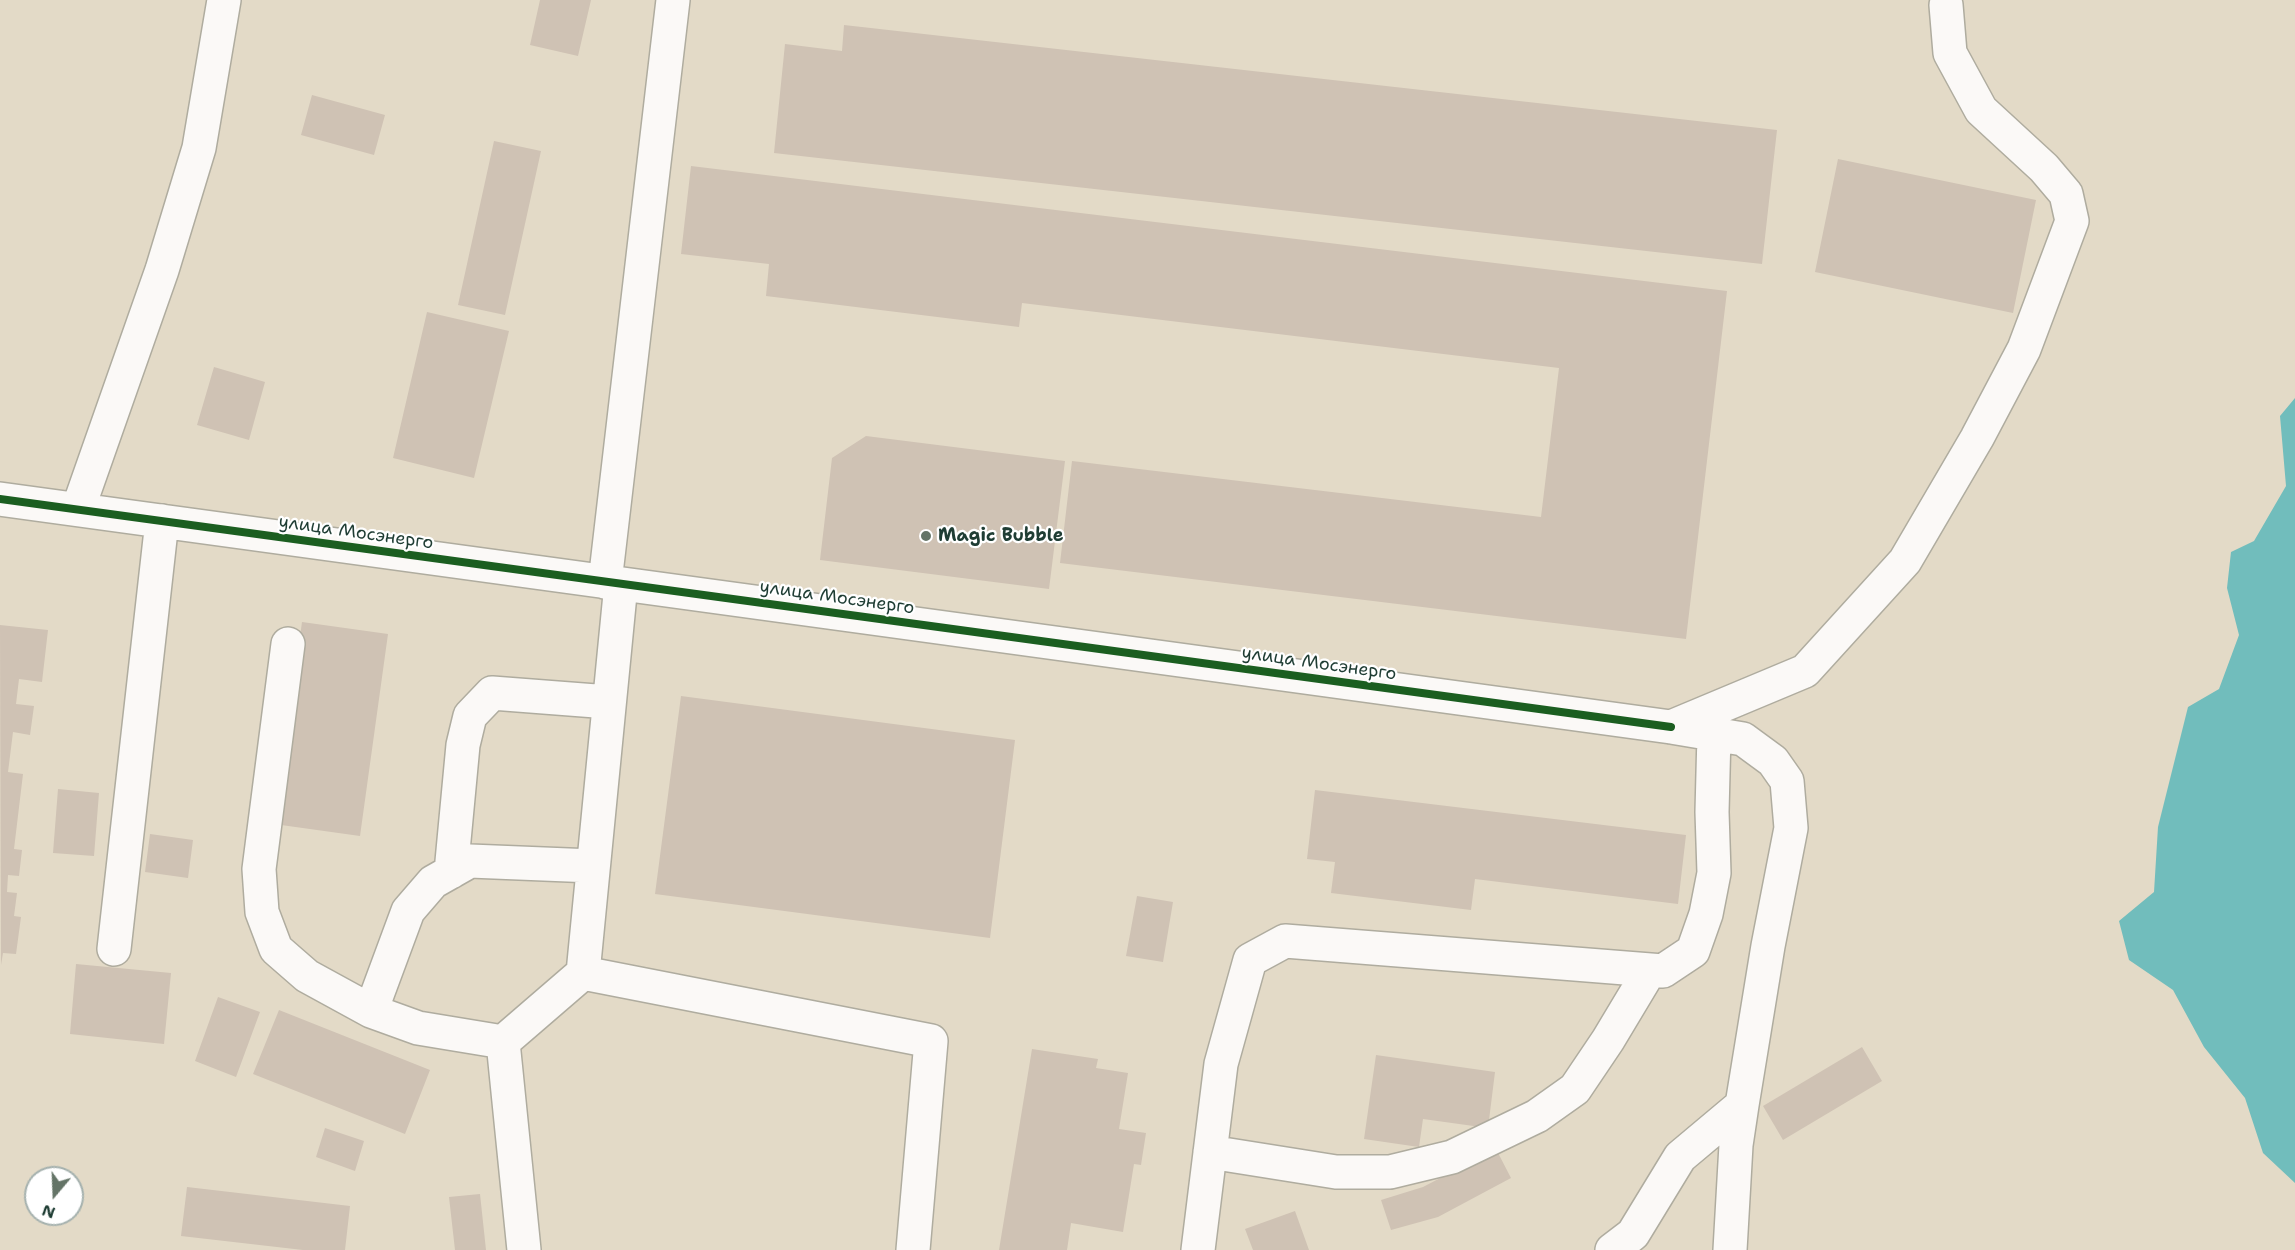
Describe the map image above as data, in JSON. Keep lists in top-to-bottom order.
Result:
{
  "streets": {
    "street": ["улица Мосэнерго"]
  },
  "places": ["Magic Bubble"],
  "north": "bottom"
}
